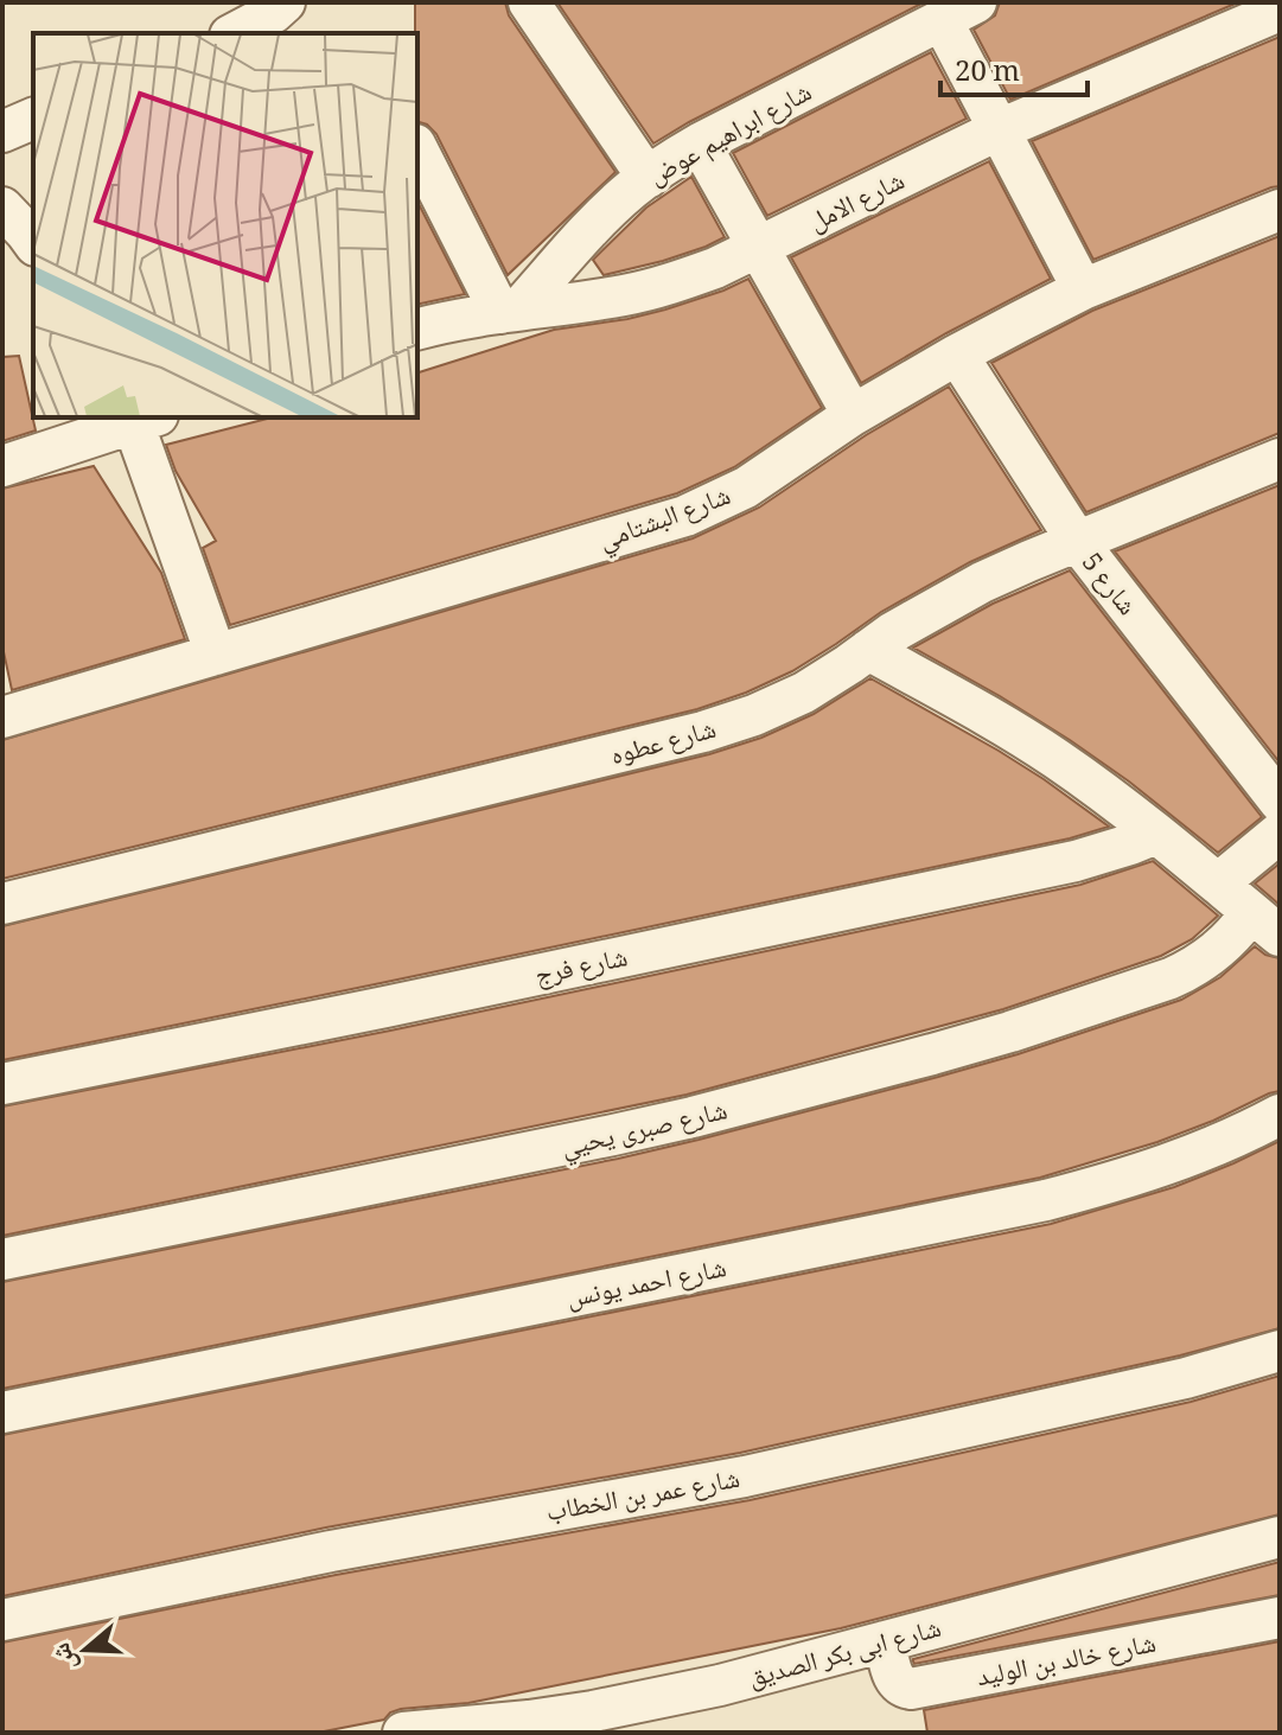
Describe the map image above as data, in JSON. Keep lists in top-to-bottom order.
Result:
{
  "streets": {
    "street": [
      "شارع ابراهيم عوض",
      "شارع الامل",
      "شارع البشتامي",
      "شارع 5",
      "شارع عطوه",
      "شارع فرج",
      "شارع صبرى يحيي",
      "شارع احمد يونس",
      "شارع عمر بن الخطاب",
      "شارع ابى بكر الصديق",
      "شارع خالد بن الوليد"
    ]
  },
  "crossings": [
    ["شارع ابراهيم عوض", "شارع الامل"],
    ["شارع البشتامي", "شارع 5"],
    ["شارع 5", "شارع عطوه"],
    ["شارع ابى بكر الصديق", "شارع خالد بن الوليد"]
  ],
  "scale_bar": "20 m",
  "north": "left"
}
